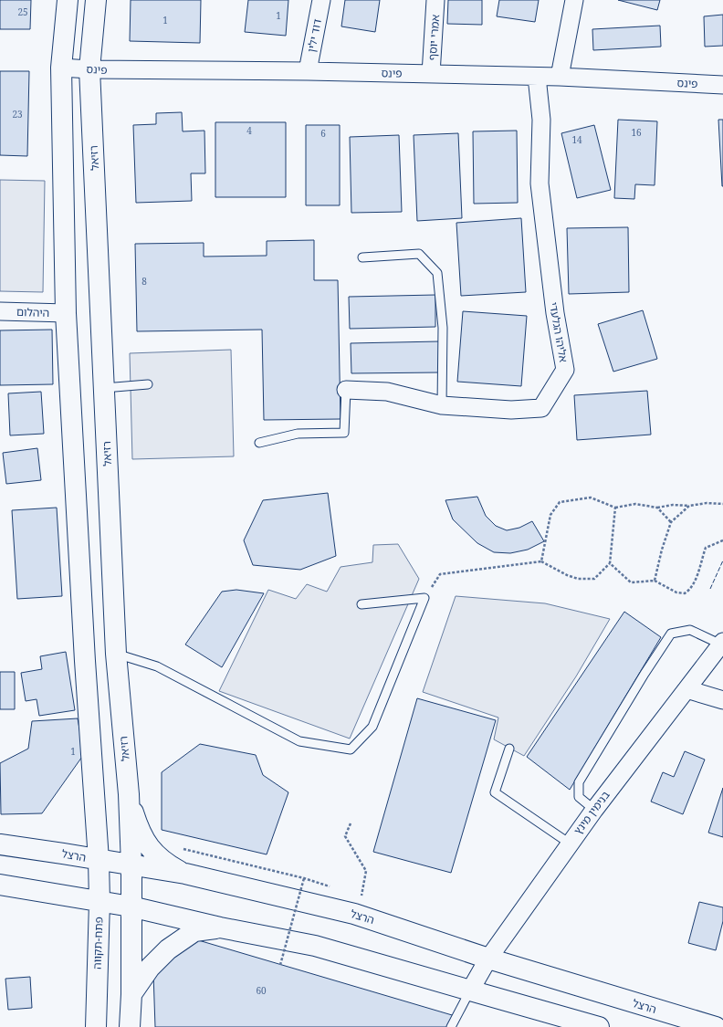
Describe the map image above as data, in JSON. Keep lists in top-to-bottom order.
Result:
{
  "streets": {
    "main road": ["רזיאל", "הרצל", "פתח-תקווה"],
    "street": [
      "דוד ילין",
      "אמרי יוסף",
      "פינס",
      "היהלום",
      "אליהו הגלעדי",
      "בנימין מינץ"
    ]
  },
  "crossings": [
    ["דוד ילין", "פינס"],
    ["אמרי יוסף", "פינס"],
    ["פינס", "רזיאל"],
    ["פינס", "אליהו הגלעדי"],
    ["רזיאל", "הרצל"],
    ["בנימין מינץ", "הרצל"],
    ["הרצל", "פתח-תקווה"]
  ],
  "house_numbers": [
    "25",
    "1",
    "1",
    "23",
    "4",
    "16",
    "6",
    "14",
    "8",
    "1",
    "60"
  ]
}
